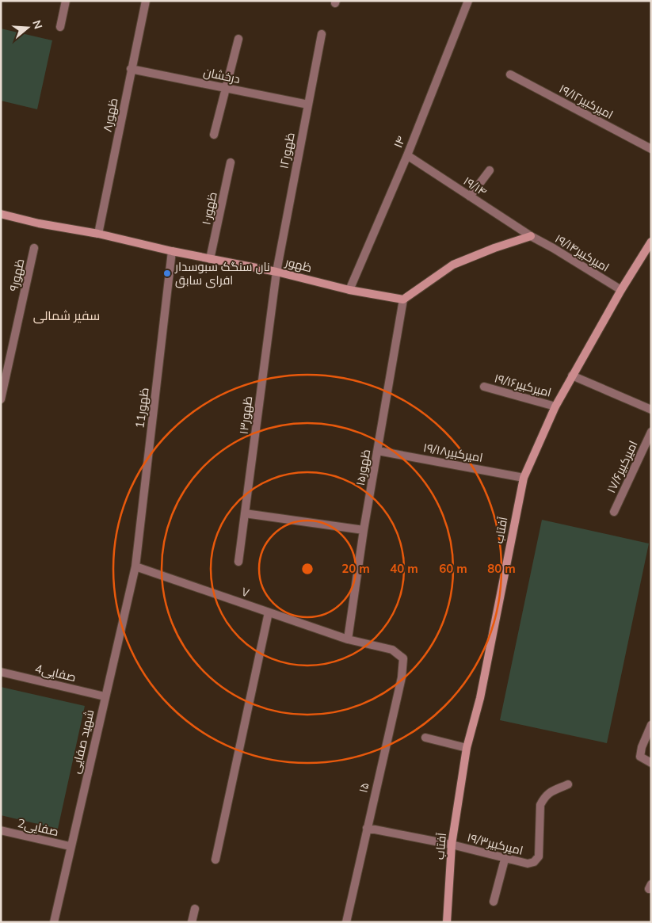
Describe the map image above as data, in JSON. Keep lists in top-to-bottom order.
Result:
{
  "streets": {
    "street": [
      "درخشان",
      "امیرکبیر۱۹/۱۲",
      "ظهور۸",
      "۱۴",
      "ظهور۱۲",
      "۱۹/۱۴",
      "ظهور۱۰",
      "امیرکبیر۱۹/۱۴",
      "ظهور",
      "ظهور۹",
      "امیرکبیر۱۹/۱۶",
      "11ظهور",
      "ظهور۱۳",
      "امیرکبیر۱۹/۱۸",
      "امیرکبیر۱۷/۶",
      "ظهور۱۵",
      "آفتاب",
      "۷",
      "4صفایی",
      "شهید صفایی",
      "۱۵",
      "2صفایی",
      "امیرکبیر۱۹/۳"
    ]
  },
  "crossings": [
    ["درخشان", "ظهور۸"],
    ["درخشان", "ظهور۱۲"],
    ["ظهور۸", "ظهور"],
    ["۱۴", "۱۹/۱۴"],
    ["۱۴", "ظهور"],
    ["ظهور۱۲", "ظهور"],
    ["ظهور۱۲", "ظهور۱۳"],
    ["۱۹/۱۴", "امیرکبیر۱۹/۱۴"],
    ["ظهور۱۰", "ظهور"],
    ["امیرکبیر۱۹/۱۴", "آفتاب"],
    ["ظهور", "11ظهور"],
    ["ظهور", "ظهور۱۳"],
    ["ظهور", "ظهور۱۵"],
    ["امیرکبیر۱۹/۱۶", "آفتاب"],
    ["11ظهور", "۷"],
    ["11ظهور", "شهید صفایی"],
    ["امیرکبیر۱۹/۱۸", "ظهور۱۵"],
    ["امیرکبیر۱۹/۱۸", "آفتاب"],
    ["ظهور۱۵", "۷"],
    ["آفتاب", "امیرکبیر۱۹/۳"],
    ["۷", "شهید صفایی"],
    ["۷", "۱۵"],
    ["4صفایی", "شهید صفایی"],
    ["شهید صفایی", "2صفایی"],
    ["۱۵", "امیرکبیر۱۹/۳"]
  ],
  "districts": ["سفیر شمالی"],
  "places": ["نان سنگک سبوسدار افرای سابق"],
  "north": "right",
  "rings": [
    "20 m",
    "40 m",
    "60 m",
    "80 m"
  ]
}
